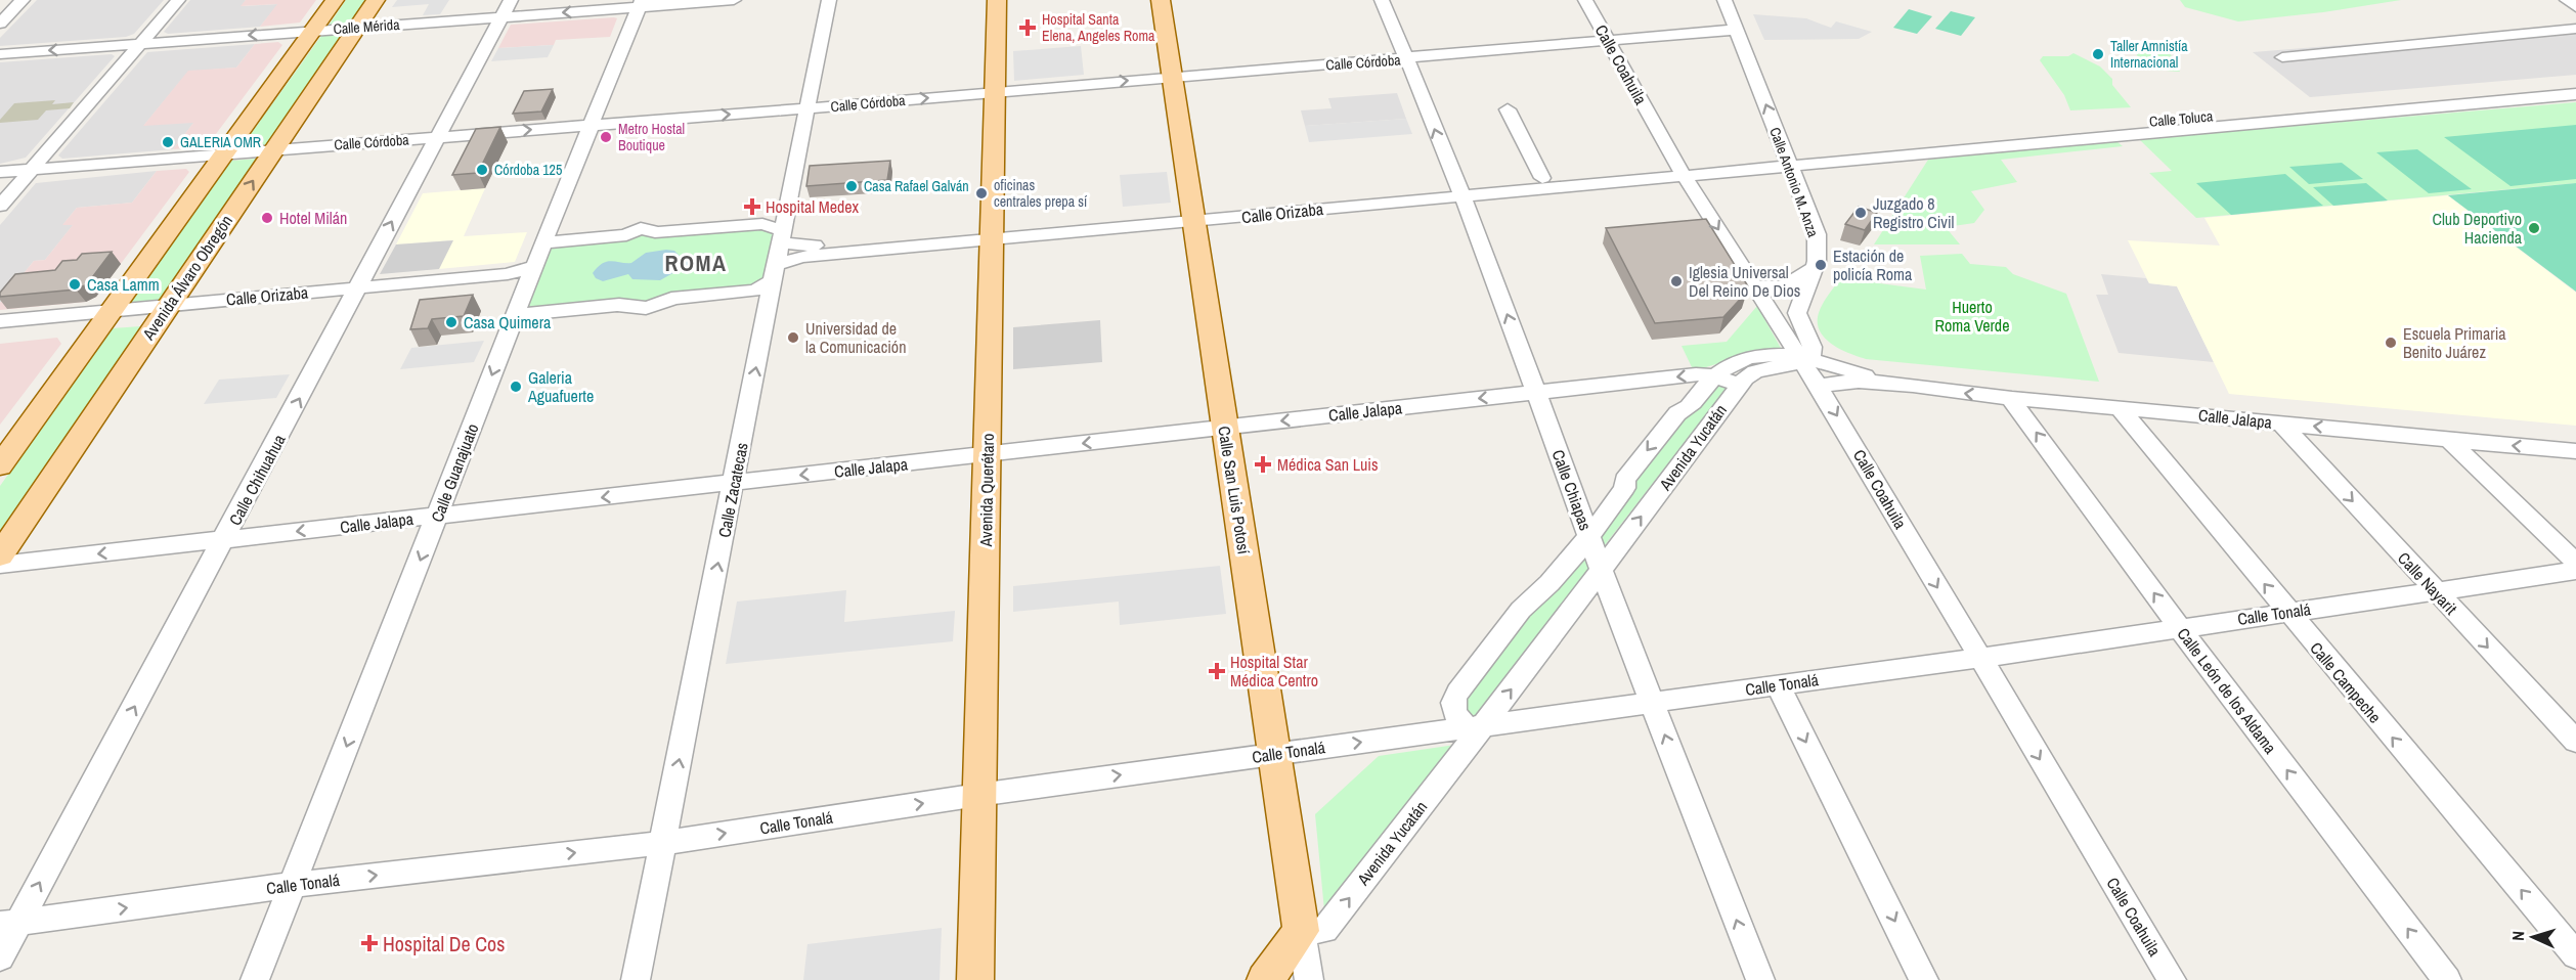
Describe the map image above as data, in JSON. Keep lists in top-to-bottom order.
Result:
{
  "streets": {
    "main road": ["Avenida Álvaro Obregón", "Avenida Querétaro", "Calle San Luis Potosí"],
    "street": [
      "Calle Mérida",
      "Calle Córdoba",
      "Calle Coahuila",
      "Calle Toluca",
      "Calle Antonio M. Anza",
      "Calle Orizaba",
      "Calle Jalapa",
      "Avenida Yucatán",
      "Calle Guanajuato",
      "Calle Chihuahua",
      "Calle Zacatecas",
      "Calle Chiapas",
      "Calle Nayarit",
      "Calle Tonalá",
      "Calle Campeche",
      "Calle León de los Aldama"
    ]
  },
  "crossings": [
    ["Calle Mérida", "Avenida Álvaro Obregón"],
    ["Calle Mérida", "Calle Guanajuato"],
    ["Calle Mérida", "Calle Chihuahua"],
    ["Calle Córdoba", "Calle Coahuila"],
    ["Calle Córdoba", "Calle Antonio M. Anza"],
    ["Calle Córdoba", "Avenida Álvaro Obregón"],
    ["Calle Córdoba", "Calle Guanajuato"],
    ["Calle Córdoba", "Calle Chihuahua"],
    ["Calle Córdoba", "Calle Zacatecas"],
    ["Calle Córdoba", "Avenida Querétaro"],
    ["Calle Córdoba", "Calle San Luis Potosí"],
    ["Calle Córdoba", "Calle Chiapas"],
    ["Calle Coahuila", "Calle Antonio M. Anza"],
    ["Calle Coahuila", "Calle Orizaba"],
    ["Calle Coahuila", "Calle Jalapa"],
    ["Calle Coahuila", "Avenida Yucatán"],
    ["Calle Coahuila", "Calle Tonalá"],
    ["Calle Toluca", "Calle Antonio M. Anza"],
    ["Calle Toluca", "Calle Orizaba"],
    ["Calle Antonio M. Anza", "Calle Orizaba"],
    ["Calle Antonio M. Anza", "Calle Jalapa"],
    ["Calle Antonio M. Anza", "Avenida Yucatán"],
    ["Calle Orizaba", "Avenida Álvaro Obregón"],
    ["Calle Orizaba", "Calle Guanajuato"],
    ["Calle Orizaba", "Calle Chihuahua"],
    ["Calle Orizaba", "Calle Zacatecas"],
    ["Calle Orizaba", "Avenida Querétaro"],
    ["Calle Orizaba", "Calle San Luis Potosí"],
    ["Calle Orizaba", "Calle Chiapas"],
    ["Calle Jalapa", "Avenida Yucatán"],
    ["Calle Jalapa", "Calle Guanajuato"],
    ["Calle Jalapa", "Calle Chihuahua"],
    ["Calle Jalapa", "Calle Zacatecas"],
    ["Calle Jalapa", "Avenida Querétaro"],
    ["Calle Jalapa", "Calle San Luis Potosí"],
    ["Calle Jalapa", "Calle Chiapas"],
    ["Calle Jalapa", "Calle Nayarit"],
    ["Calle Jalapa", "Calle Campeche"],
    ["Calle Jalapa", "Calle León de los Aldama"],
    ["Avenida Yucatán", "Calle San Luis Potosí"],
    ["Avenida Yucatán", "Calle Chiapas"],
    ["Avenida Yucatán", "Calle Tonalá"],
    ["Calle Guanajuato", "Calle Tonalá"],
    ["Calle Chihuahua", "Calle Tonalá"],
    ["Calle Zacatecas", "Calle Tonalá"],
    ["Avenida Querétaro", "Calle Tonalá"],
    ["Calle San Luis Potosí", "Calle Tonalá"],
    ["Calle Chiapas", "Calle Tonalá"],
    ["Calle Nayarit", "Calle Tonalá"],
    ["Calle Tonalá", "Calle Campeche"],
    ["Calle Tonalá", "Calle León de los Aldama"]
  ],
  "one_way": [
    "Calle Mérida",
    "Calle Córdoba",
    "Calle Coahuila",
    "Calle Antonio M. Anza",
    "Calle Jalapa",
    "Calle Guanajuato",
    "Calle Chihuahua",
    "Calle Zacatecas",
    "Calle Tonalá",
    "Calle Campeche",
    "Calle León de los Aldama"
  ],
  "districts": ["ROMA"],
  "parks": ["Huerto Roma Verde"],
  "places": {
    "health": [
      "Hospital Santa Elena, Angeles Roma",
      "Hospital Medex",
      "Médica San Luis",
      "Hospital Star Médica Centro",
      "Hospital De Cos"
    ],
    "other": [
      "Taller Amnistía Internacional",
      "Metro Hostal Boutique",
      "GALERIA OMR",
      "Córdoba 125",
      "Casa Rafael Galván",
      "oficinas centrales prepa sí",
      "Juzgado 8 Registro Civil",
      "Hotel Milán",
      "Club Deportivo Hacienda",
      "Estación de policía Roma",
      "Iglesia Universal Del Reino De Dios",
      "Casa Lamm",
      "Casa Quimera",
      "Universidad de la Comunicación",
      "Escuela Primaria Benito Juárez",
      "Galeria Aguafuerte"
    ]
  },
  "north": "left"
}
